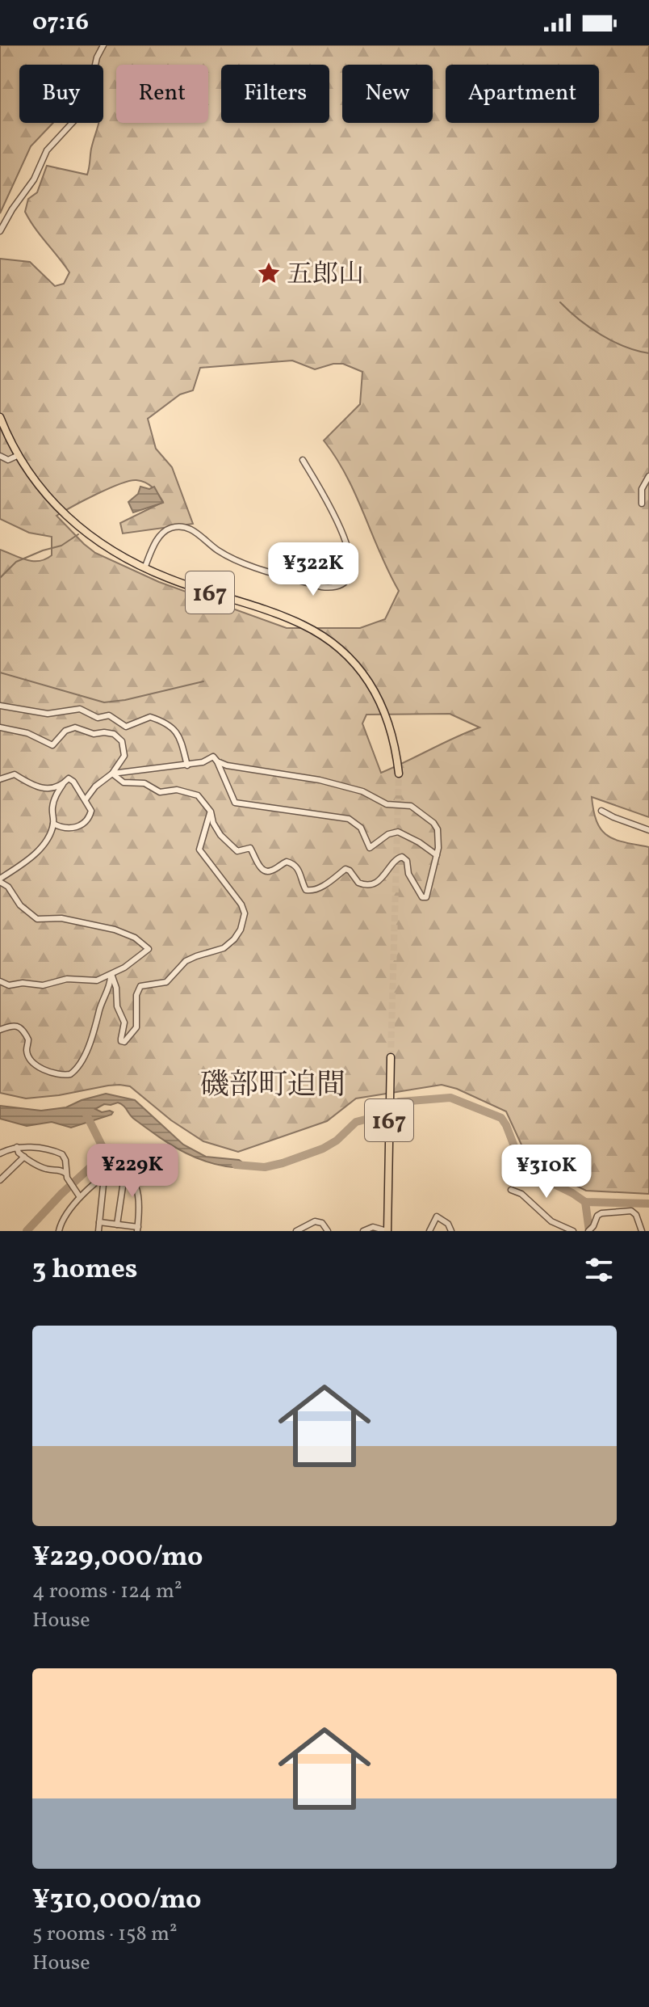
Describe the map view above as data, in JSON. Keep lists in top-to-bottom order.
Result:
{
  "streets": {
    "highway": ["167"]
  },
  "districts": ["磯部町迫間"],
  "places": {
    "place": ["五郎山"]
  },
  "page": {
    "status": "07:16",
    "chip": [
      "Buy",
      "Rent",
      "Filters",
      "New",
      "Apartment"
    ],
    "price": ["¥322K", "¥229K", "¥310K"],
    "heading": "3 homes",
    "list": [
      {
        "name": "¥229,000/mo",
        "note": "4 rooms · 124 m² · House"
      },
      {
        "name": "¥310,000/mo",
        "note": "5 rooms · 158 m² · House"
      }
    ]
  }
}
